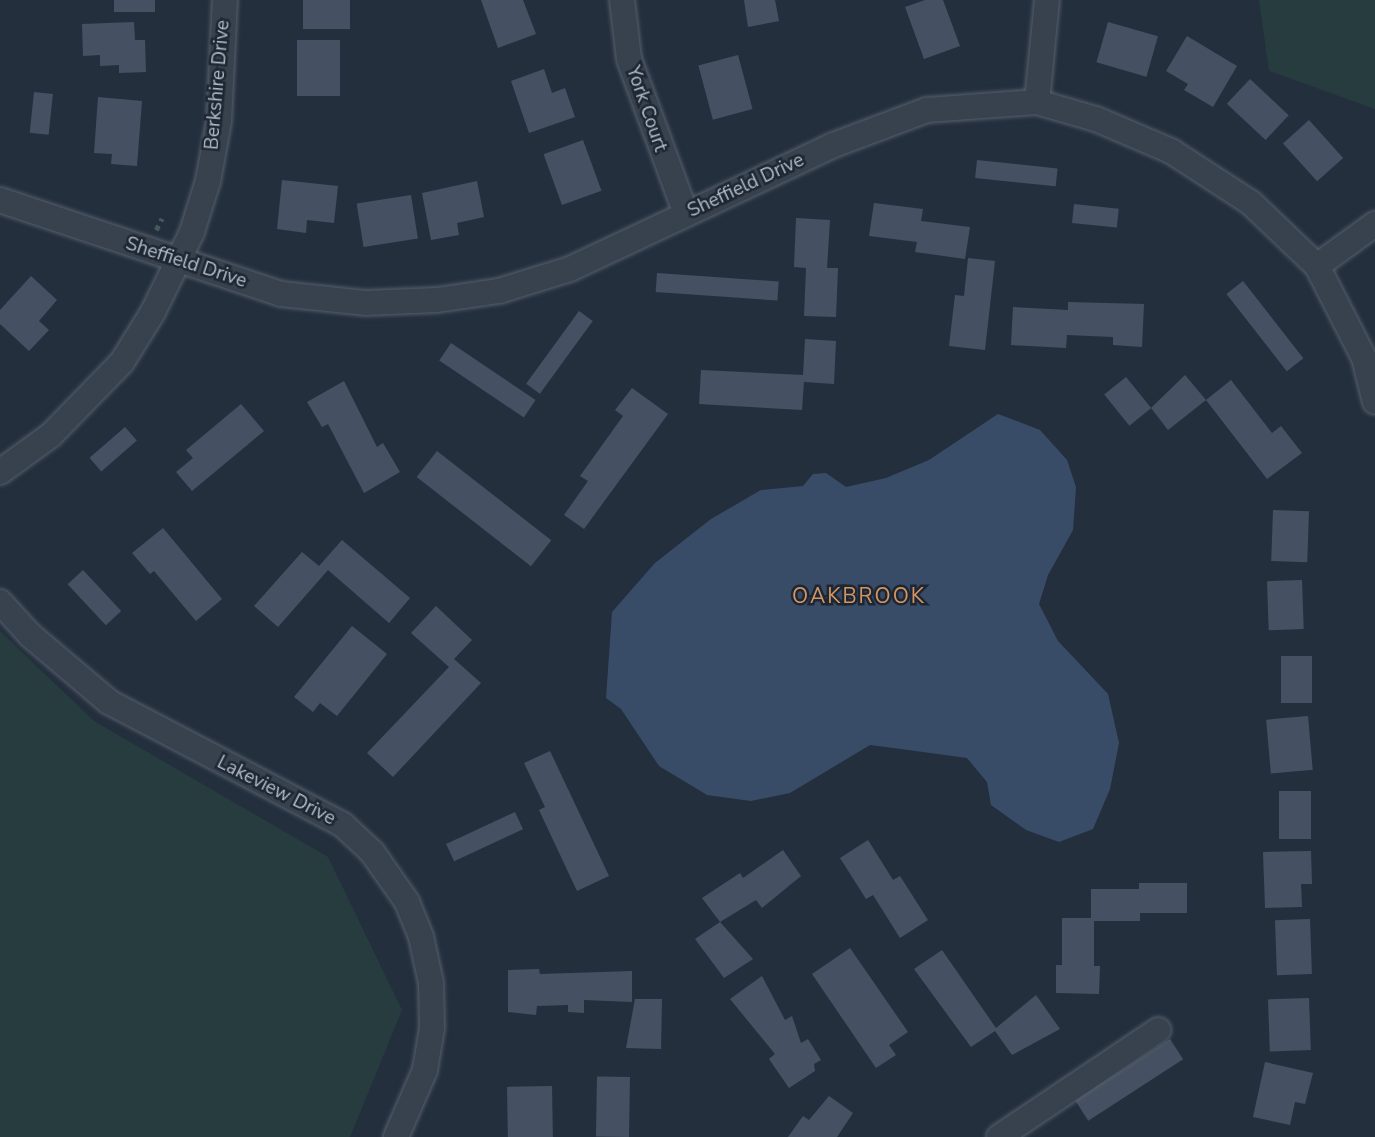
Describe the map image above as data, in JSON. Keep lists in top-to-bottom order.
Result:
{
  "streets": {
    "street": [
      "Berkshire Drive",
      "York Court",
      "Sheffield Drive",
      "Lakeview Drive"
    ]
  },
  "crossings": [
    ["Berkshire Drive", "Sheffield Drive"],
    ["York Court", "Sheffield Drive"]
  ],
  "districts": ["OAKBROOK"]
}
